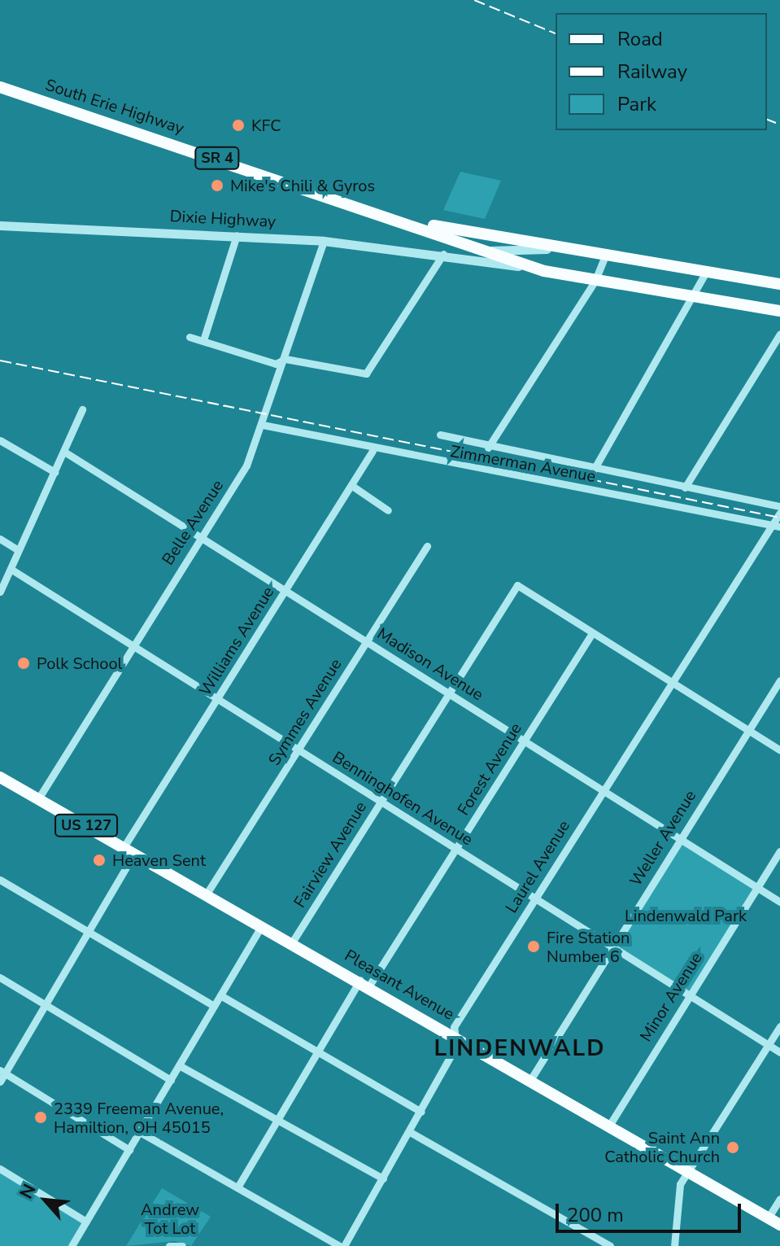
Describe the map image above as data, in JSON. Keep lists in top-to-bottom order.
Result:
{
  "streets": {
    "main road": [
      "South Erie Highway",
      "SR 4",
      "Dixie Highway",
      "US 127",
      "Pleasant Avenue"
    ],
    "street": [
      "Zimmerman Avenue",
      "Belle Avenue",
      "Williams Avenue",
      "Madison Avenue",
      "Symmes Avenue",
      "Forest Avenue",
      "Benninghofen Avenue",
      "Weller Avenue",
      "Fairview Avenue",
      "Laurel Avenue",
      "Minor Avenue"
    ]
  },
  "crossings": [
    ["South Erie Highway", "Dixie Highway"],
    ["Dixie Highway", "Belle Avenue"],
    ["Zimmerman Avenue", "Belle Avenue"],
    ["Zimmerman Avenue", "Williams Avenue"],
    ["Zimmerman Avenue", "Laurel Avenue"],
    ["Belle Avenue", "Madison Avenue"],
    ["Belle Avenue", "Benninghofen Avenue"],
    ["Belle Avenue", "Pleasant Avenue"],
    ["Williams Avenue", "Madison Avenue"],
    ["Williams Avenue", "Benninghofen Avenue"],
    ["Williams Avenue", "Pleasant Avenue"],
    ["Madison Avenue", "Symmes Avenue"],
    ["Madison Avenue", "Forest Avenue"],
    ["Madison Avenue", "Weller Avenue"],
    ["Madison Avenue", "Fairview Avenue"],
    ["Madison Avenue", "Laurel Avenue"],
    ["Madison Avenue", "Minor Avenue"],
    ["Symmes Avenue", "Benninghofen Avenue"],
    ["Symmes Avenue", "Pleasant Avenue"],
    ["Forest Avenue", "Benninghofen Avenue"],
    ["Forest Avenue", "Fairview Avenue"],
    ["Forest Avenue", "Pleasant Avenue"],
    ["Benninghofen Avenue", "Weller Avenue"],
    ["Benninghofen Avenue", "Fairview Avenue"],
    ["Benninghofen Avenue", "Laurel Avenue"],
    ["Benninghofen Avenue", "Minor Avenue"],
    ["Weller Avenue", "Pleasant Avenue"],
    ["Fairview Avenue", "Pleasant Avenue"],
    ["Laurel Avenue", "Pleasant Avenue"],
    ["Pleasant Avenue", "Minor Avenue"]
  ],
  "districts": ["LINDENWALD"],
  "parks": ["Lindenwald Park", "Andrew Tot Lot"],
  "places": [
    "KFC",
    "Mike's Chili & Gyros",
    "Polk School",
    "Heaven Sent",
    "Fire Station Number 6",
    "2339 Freeman Avenue, Hamiltion, OH 45015",
    "Saint Ann Catholic Church"
  ],
  "legend": ["Road", "Railway", "Park"],
  "scale_bar": "200 m",
  "north": "top left"
}
